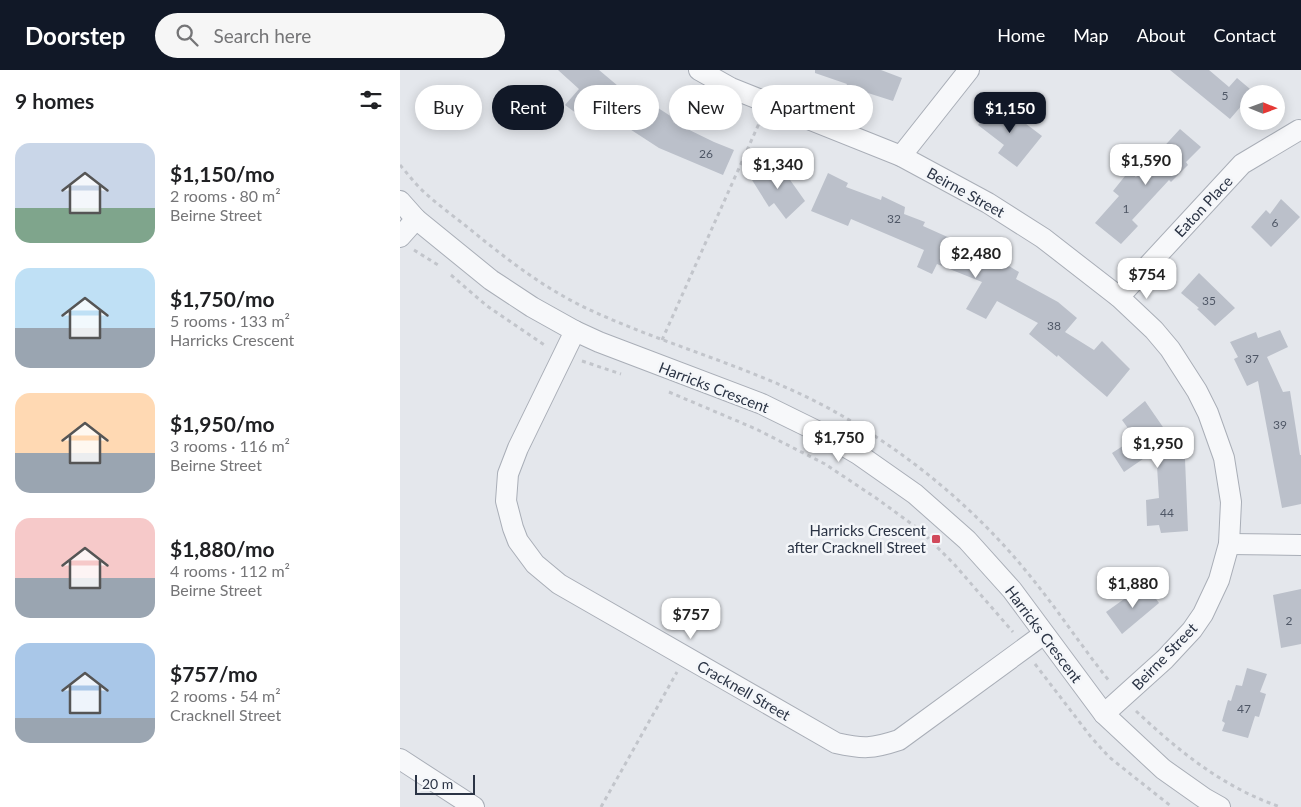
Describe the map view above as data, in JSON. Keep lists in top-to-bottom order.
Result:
{
  "streets": {
    "street": [
      "Beirne Street",
      "Eaton Place",
      "Harricks Crescent",
      "Cracknell Street"
    ]
  },
  "crossings": [
    ["Beirne Street", "Eaton Place"],
    ["Beirne Street", "Harricks Crescent"],
    ["Harricks Crescent", "Cracknell Street"]
  ],
  "places": {
    "transit": ["Harricks Crescent after Cracknell Street"]
  },
  "house_numbers": [
    "5",
    "26",
    "1",
    "32",
    "6",
    "35",
    "38",
    "37",
    "39",
    "44",
    "2",
    "47"
  ],
  "scale_bar": "20 m",
  "north": "right",
  "page": {
    "header": "Doorstep",
    "search": "Search here",
    "nav": [
      "Home",
      "Map",
      "About",
      "Contact"
    ],
    "heading": "9 homes",
    "chip": [
      "Buy",
      "Rent",
      "Filters",
      "New",
      "Apartment"
    ],
    "price": [
      "$1,150",
      "$1,590",
      "$1,340",
      "$2,480",
      "$754",
      "$1,750",
      "$1,950",
      "$1,880",
      "$757"
    ],
    "list": [
      {
        "name": "$1,150/mo",
        "note": "2 rooms · 80 m² · Beirne Street"
      },
      {
        "name": "$1,750/mo",
        "note": "5 rooms · 133 m² · Harricks Crescent"
      },
      {
        "name": "$1,950/mo",
        "note": "3 rooms · 116 m² · Beirne Street"
      },
      {
        "name": "$1,880/mo",
        "note": "4 rooms · 112 m² · Beirne Street"
      },
      {
        "name": "$757/mo",
        "note": "2 rooms · 54 m² · Cracknell Street"
      }
    ],
    "scale": "20 m"
  }
}
